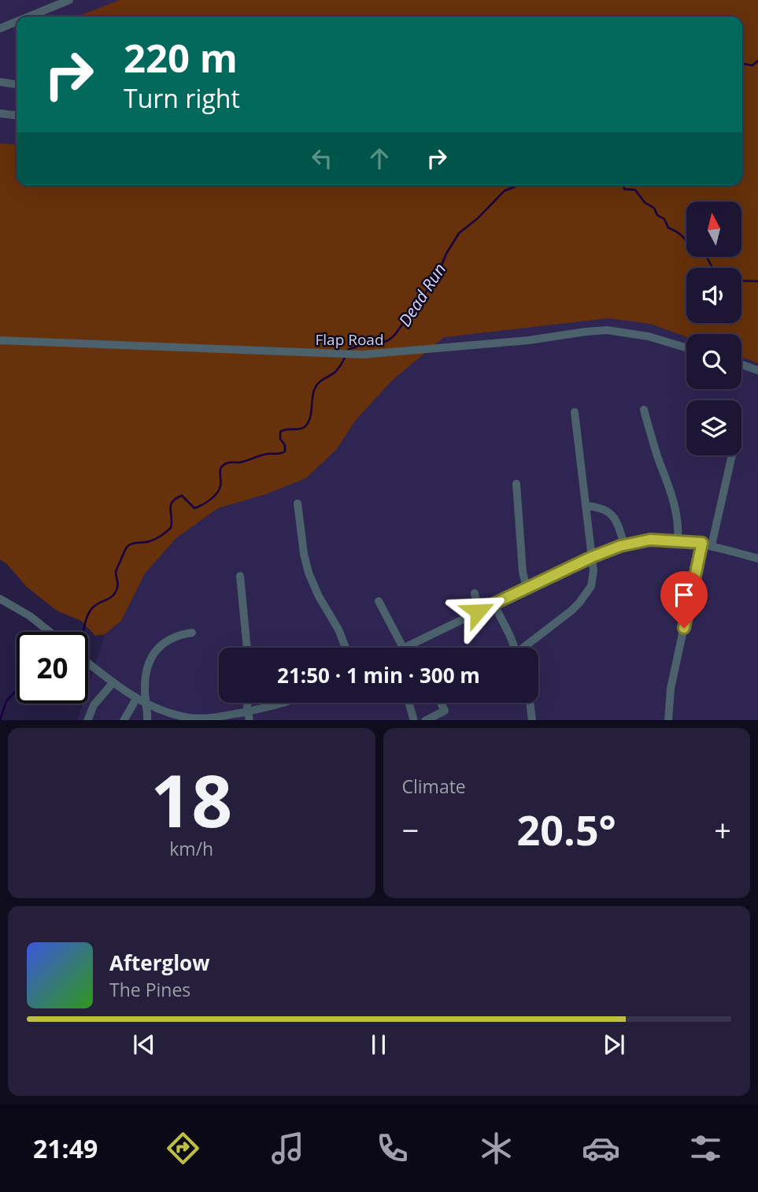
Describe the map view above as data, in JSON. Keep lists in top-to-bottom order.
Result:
{
  "streets": {
    "lane": ["Flap Road"]
  },
  "water": ["Dead Run"],
  "north": "top",
  "page": {
    "turn": ["220 m", "Turn right"],
    "limit": "20",
    "trip": "21:50 · 1 min · 300 m",
    "tile": [
      ["18", "km/h"],
      "Climate"
    ],
    "heat": ["−", "20.5°", "+"],
    "song": ["Afterglow", "The Pines"],
    "tabs": "21:49"
  }
}
